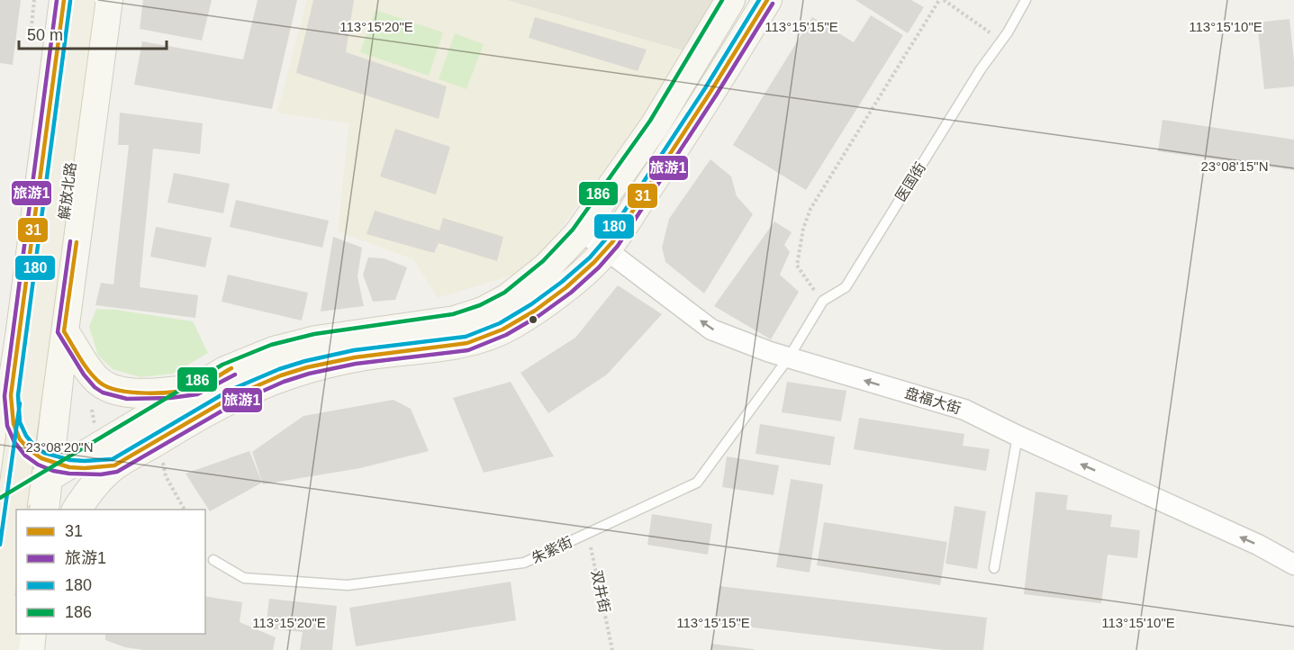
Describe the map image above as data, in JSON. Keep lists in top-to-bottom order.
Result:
{
  "streets": {
    "main road": ["解放北路"],
    "street": ["盘福大街"],
    "lane": ["医国街", "朱紫街"],
    "path": ["双井街"]
  },
  "crossings": [
    ["医国街", "盘福大街"],
    ["医国街", "朱紫街"],
    ["盘福大街", "朱紫街"],
    ["朱紫街", "双井街"]
  ],
  "one_way": ["盘福大街"],
  "lines": [
    "transit line 31",
    "transit line 旅游1",
    "transit line 180",
    "transit line 186"
  ],
  "legend": [
    "31",
    "旅游1",
    "180",
    "186"
  ],
  "scale_bar": "50 m",
  "coordinates": [
    "113°15'20\"E",
    "113°15'15\"E",
    "113°15'10\"E",
    "23°08'15\"N",
    "23°08'20\"N"
  ]
}
